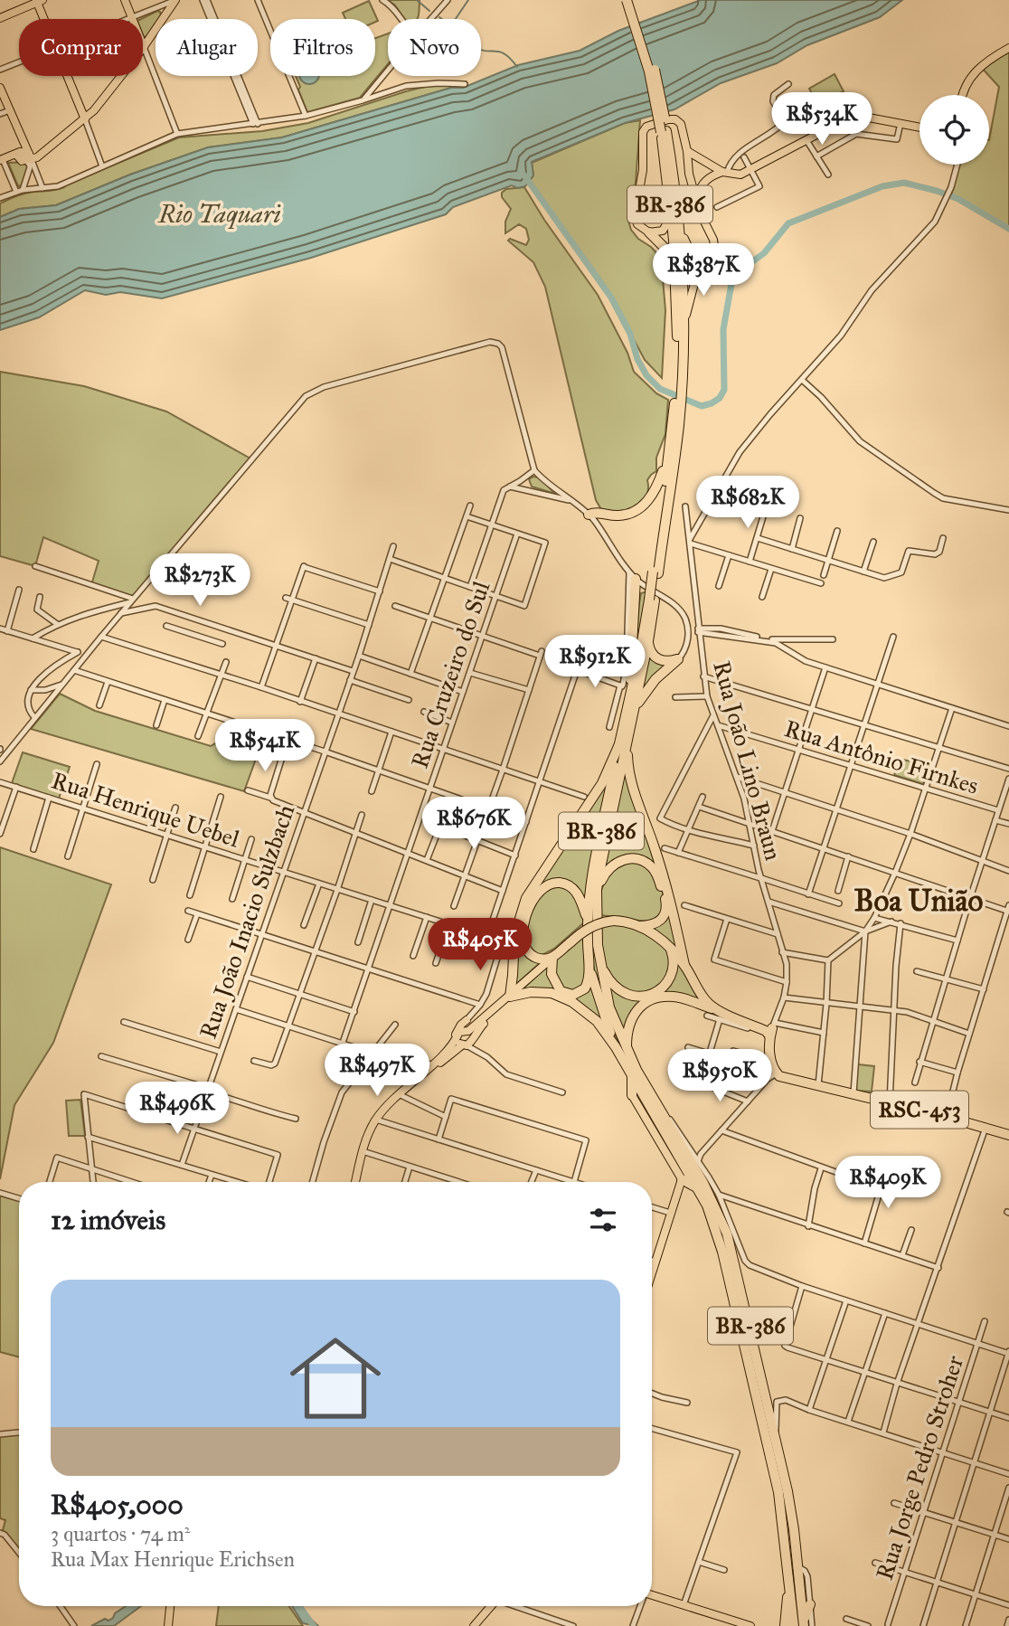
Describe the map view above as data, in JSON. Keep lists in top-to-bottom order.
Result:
{
  "streets": {
    "highway": ["BR-386", "RSC-453"],
    "street": [
      "Rua Cruzeiro do Sul",
      "Rua Antônio Firnkes",
      "Rua João Lino Braun",
      "Rua Henrique Uebel",
      "Rua João Inacio Sulzbach",
      "Rua Jorge Pedro Stroher"
    ]
  },
  "crossings": [
    ["Rua Cruzeiro do Sul", "Rua Henrique Uebel"],
    ["Rua Antônio Firnkes", "Rua João Lino Braun"],
    ["Rua Henrique Uebel", "Rua João Inacio Sulzbach"]
  ],
  "districts": ["Boa União"],
  "water": ["Rio Taquari"],
  "page": {
    "chip": [
      "Comprar",
      "Alugar",
      "Filtros",
      "Novo"
    ],
    "price": [
      "R$534K",
      "R$387K",
      "R$682K",
      "R$273K",
      "R$912K",
      "R$541K",
      "R$676K",
      "R$405K",
      "R$497K",
      "R$950K",
      "R$496K",
      "R$409K"
    ],
    "heading": "12 imóveis",
    "list": [
      {
        "name": "R$405,000",
        "note": "3 quartos · 74 m² · Rua Max Henrique Erichsen"
      }
    ]
  }
}
